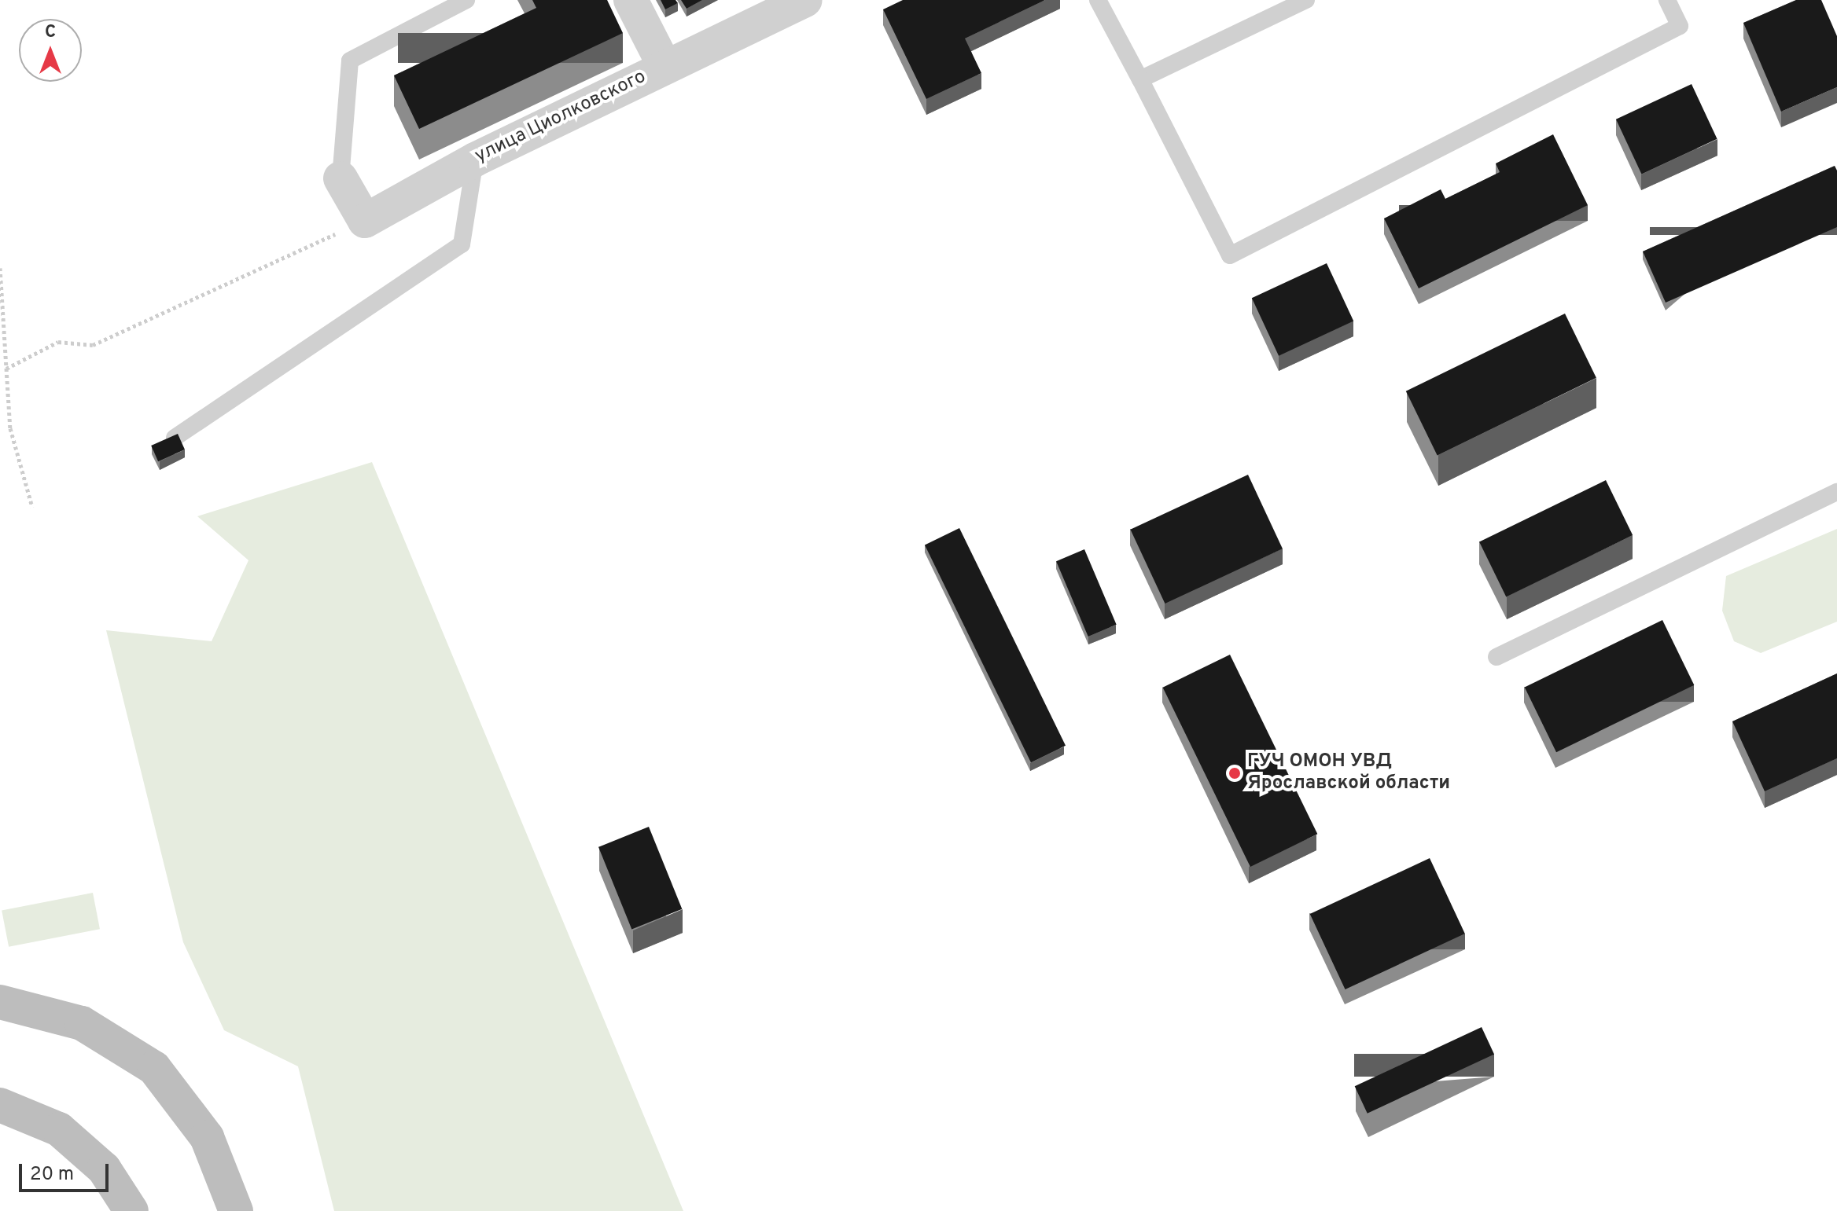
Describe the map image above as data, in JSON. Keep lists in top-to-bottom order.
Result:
{
  "streets": {
    "street": ["улица Циолковского"]
  },
  "places": ["ГУЧ ОМОН УВД Ярославской области"],
  "scale_bar": "20 m",
  "north": "top"
}
